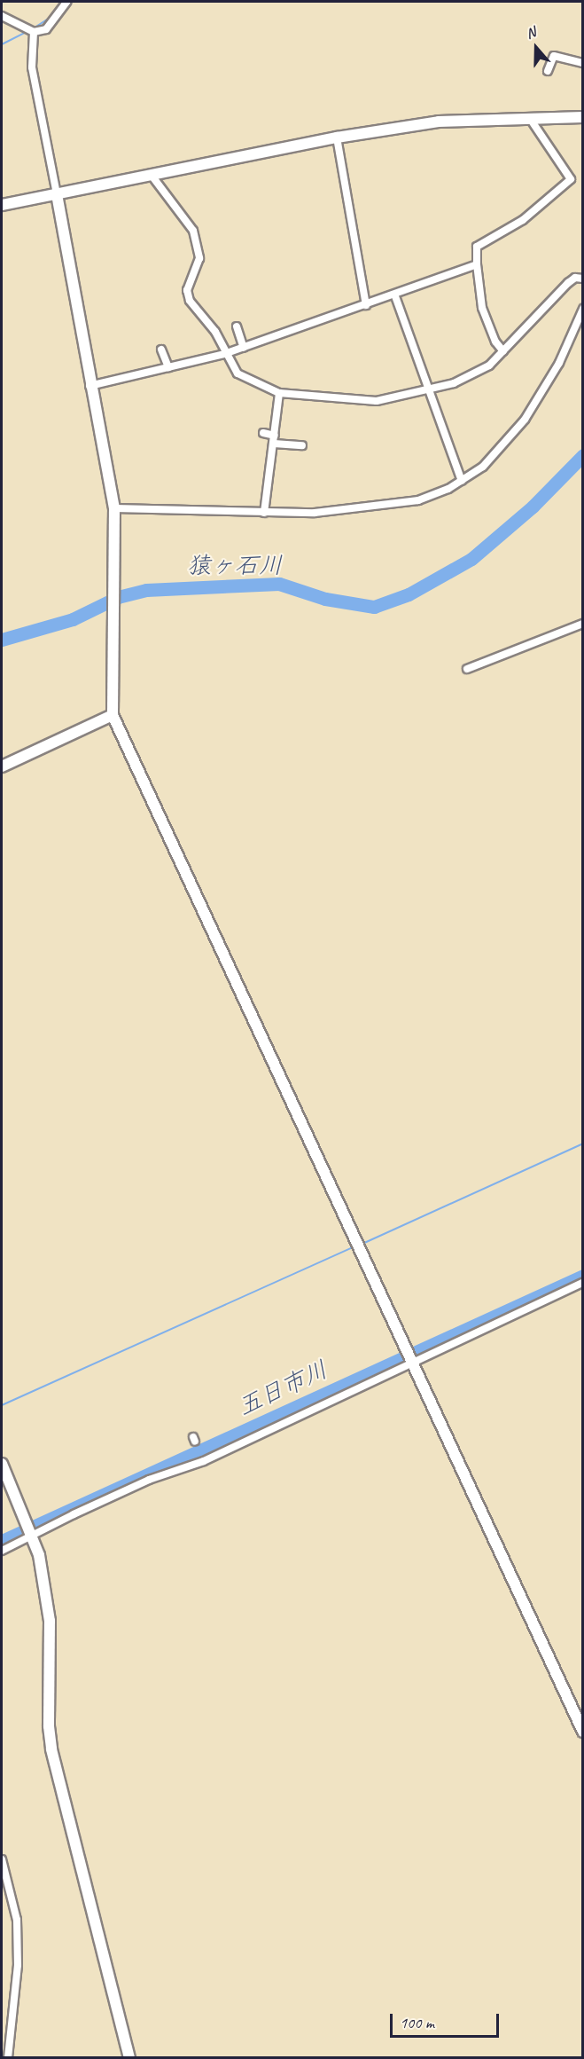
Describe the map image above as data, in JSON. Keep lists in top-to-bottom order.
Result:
{
  "water": ["猿ヶ石川", "五日市川"],
  "scale_bar": "100 m",
  "north": "top"
}
